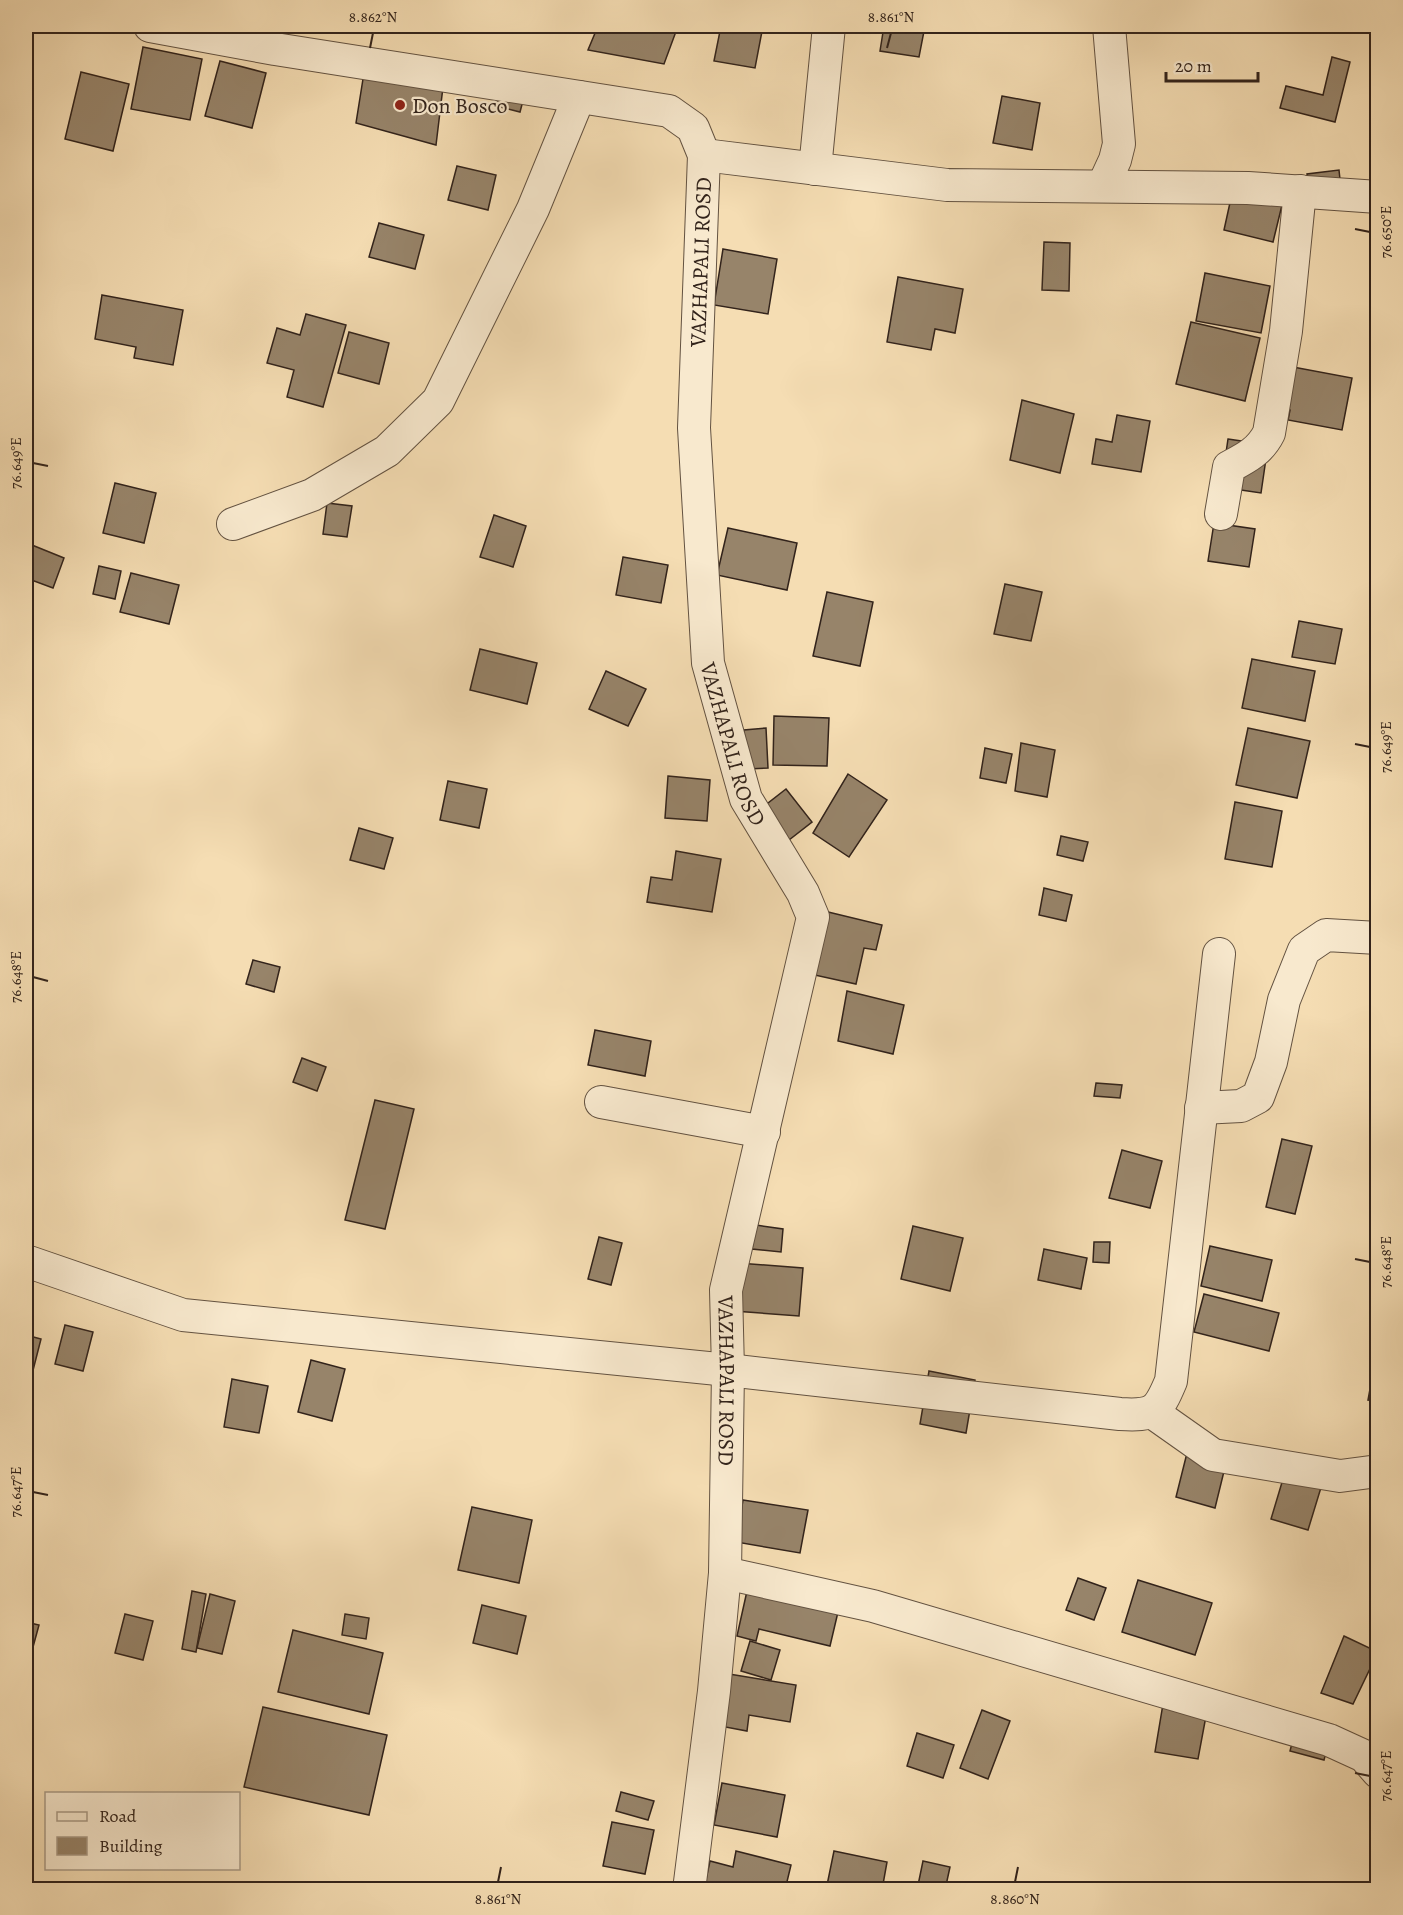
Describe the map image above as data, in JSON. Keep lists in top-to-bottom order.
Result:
{
  "streets": {
    "street": ["VAZHAPALI ROSD"]
  },
  "places": ["Don Bosco"],
  "legend": ["Road", "Building"],
  "scale_bar": "20 m",
  "coordinates": [
    "8.862°N",
    "8.861°N",
    "76.650°E",
    "76.649°E",
    "76.648°E",
    "76.647°E",
    "8.860°N"
  ]
}
